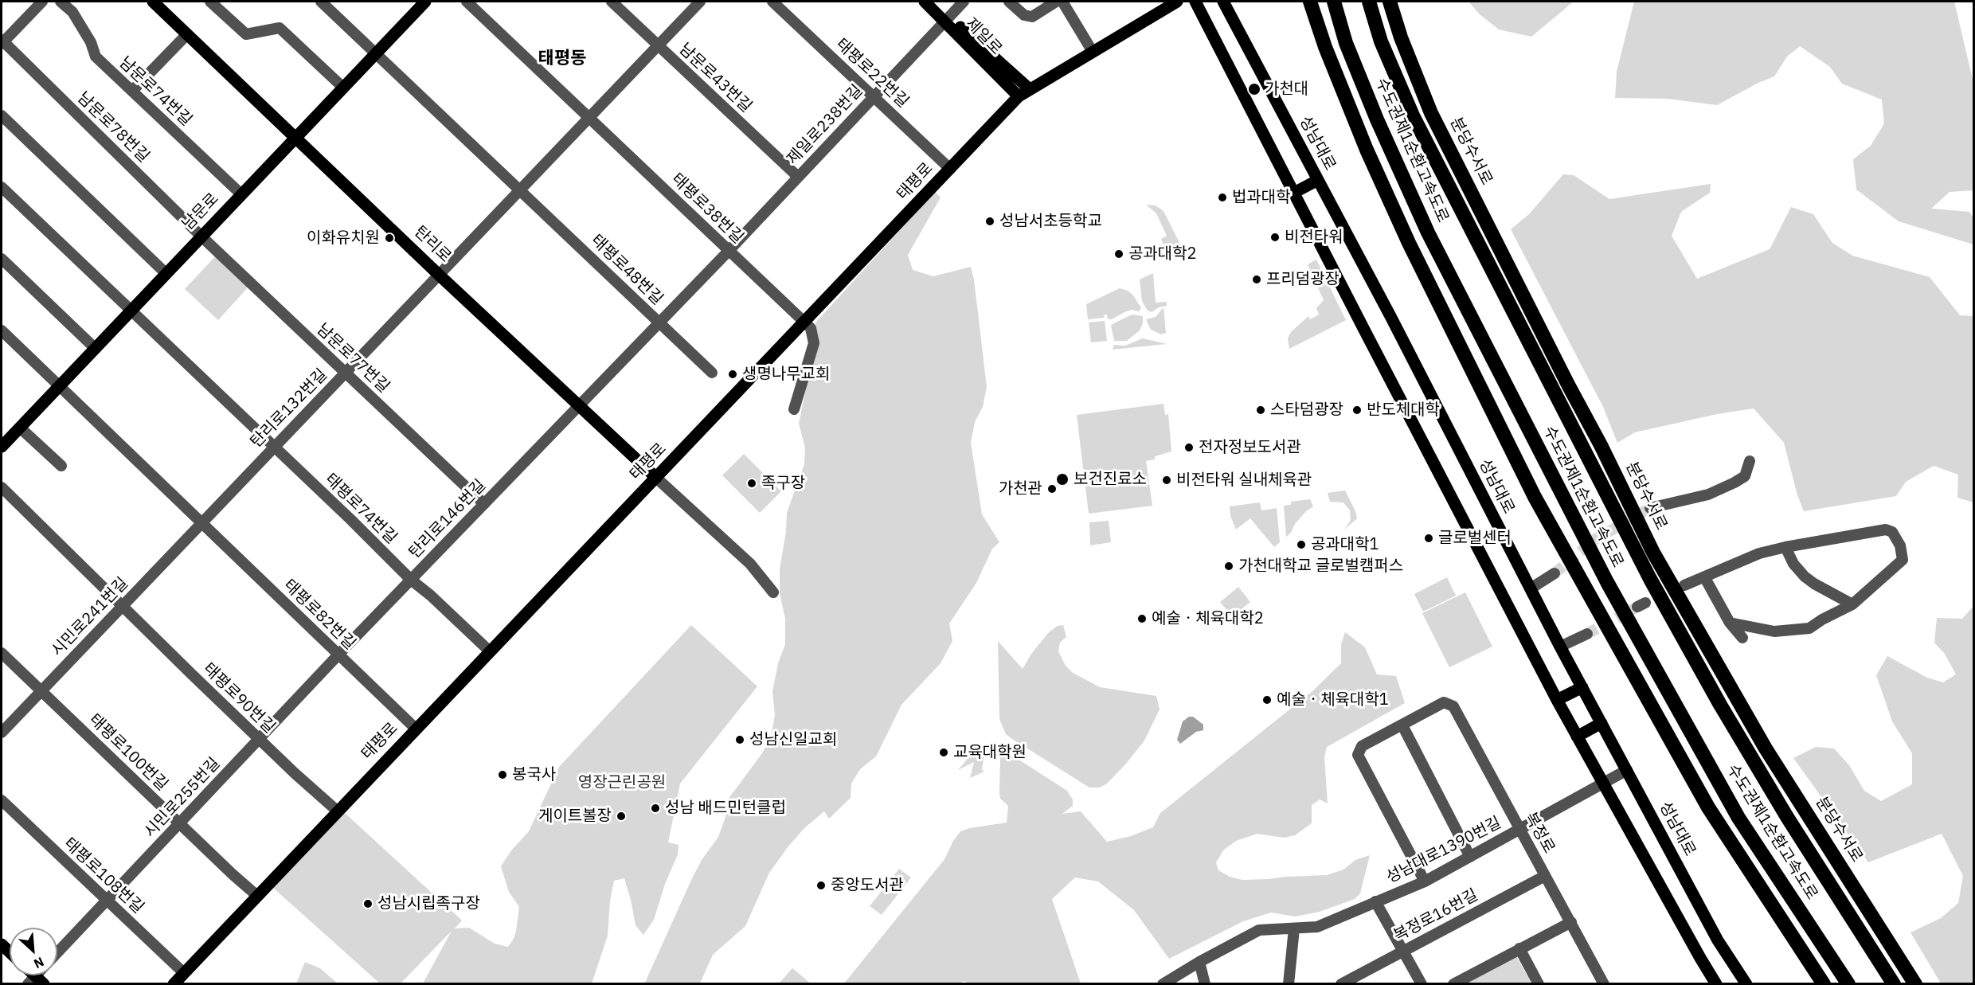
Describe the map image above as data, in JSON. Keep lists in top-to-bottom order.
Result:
{
  "streets": {
    "highway": ["수도권제1순환고속도로", "분당수서로"],
    "main road": [
      "제일로",
      "성남대로",
      "태평로",
      "남문로",
      "탄리로"
    ],
    "street": [
      "태평로22번길",
      "남문로43번길",
      "남문로74번길",
      "제일로238번길",
      "남문로78번길",
      "태평로38번길",
      "태평로48번길",
      "남문로77번길",
      "탄리로132번길",
      "태평로74번길",
      "탄리로146번길",
      "태평로82번길",
      "시민로241번길",
      "태평로90번길",
      "태평로100번길",
      "시민로255번길",
      "복정로",
      "성남대로1390번길",
      "태평로108번길",
      "복정로16번길"
    ]
  },
  "crossings": [
    ["제일로", "제일로238번길"],
    ["제일로", "태평로"],
    ["태평로22번길", "제일로238번길"],
    ["태평로22번길", "태평로"],
    ["남문로43번길", "제일로238번길"],
    ["남문로43번길", "탄리로132번길"],
    ["남문로74번길", "남문로"],
    ["제일로238번길", "태평로38번길"],
    ["제일로238번길", "태평로48번길"],
    ["제일로238번길", "탄리로146번길"],
    ["남문로78번길", "남문로"],
    ["남문로78번길", "남문로77번길"],
    ["성남대로", "성남대로1390번길"],
    ["태평로", "태평로38번길"],
    ["태평로", "탄리로"],
    ["태평로", "태평로74번길"],
    ["태평로", "태평로82번길"],
    ["태평로", "태평로90번길"],
    ["태평로", "태평로100번길"],
    ["태평로", "태평로108번길"],
    ["태평로38번길", "탄리로132번길"],
    ["남문로", "탄리로"],
    ["남문로", "태평로48번길"],
    ["남문로", "남문로77번길"],
    ["남문로", "태평로74번길"],
    ["남문로", "태평로82번길"],
    ["탄리로", "탄리로132번길"],
    ["탄리로", "탄리로146번길"],
    ["태평로48번길", "탄리로132번길"],
    ["태평로48번길", "탄리로146번길"],
    ["남문로77번길", "탄리로132번길"],
    ["남문로77번길", "탄리로146번길"],
    ["탄리로132번길", "태평로74번길"],
    ["탄리로132번길", "태평로82번길"],
    ["탄리로132번길", "시민로241번길"],
    ["태평로74번길", "탄리로146번길"],
    ["탄리로146번길", "태평로82번길"],
    ["탄리로146번길", "시민로255번길"],
    ["태평로82번길", "시민로241번길"],
    ["태평로82번길", "시민로255번길"],
    ["시민로241번길", "태평로90번길"],
    ["시민로241번길", "태평로100번길"],
    ["태평로90번길", "시민로255번길"],
    ["태평로100번길", "시민로255번길"],
    ["시민로255번길", "태평로108번길"],
    ["복정로", "성남대로1390번길"],
    ["복정로", "복정로16번길"]
  ],
  "districts": ["태평동"],
  "parks": ["영장근린공원"],
  "places": [
    "가천대",
    "법과대학",
    "성남서초등학교",
    "비전타워",
    "이화유치원",
    "공과대학2",
    "프리덤광장",
    "생명나무교회",
    "스타덤광장",
    "반도체대학",
    "전자정보도서관",
    "보건진료소",
    "비전타워 실내체육관",
    "족구장",
    "가천관",
    "글로벌센터",
    "공과대학1",
    "가천대학교 글로벌캠퍼스",
    "예술ㆍ체육대학2",
    "예술ㆍ체육대학1",
    "성남신일교회",
    "교육대학원",
    "봉국사",
    "성남 배드민턴클럽",
    "게이트볼장",
    "중앙도서관",
    "성남시립족구장"
  ],
  "north": "bottom right"
}
